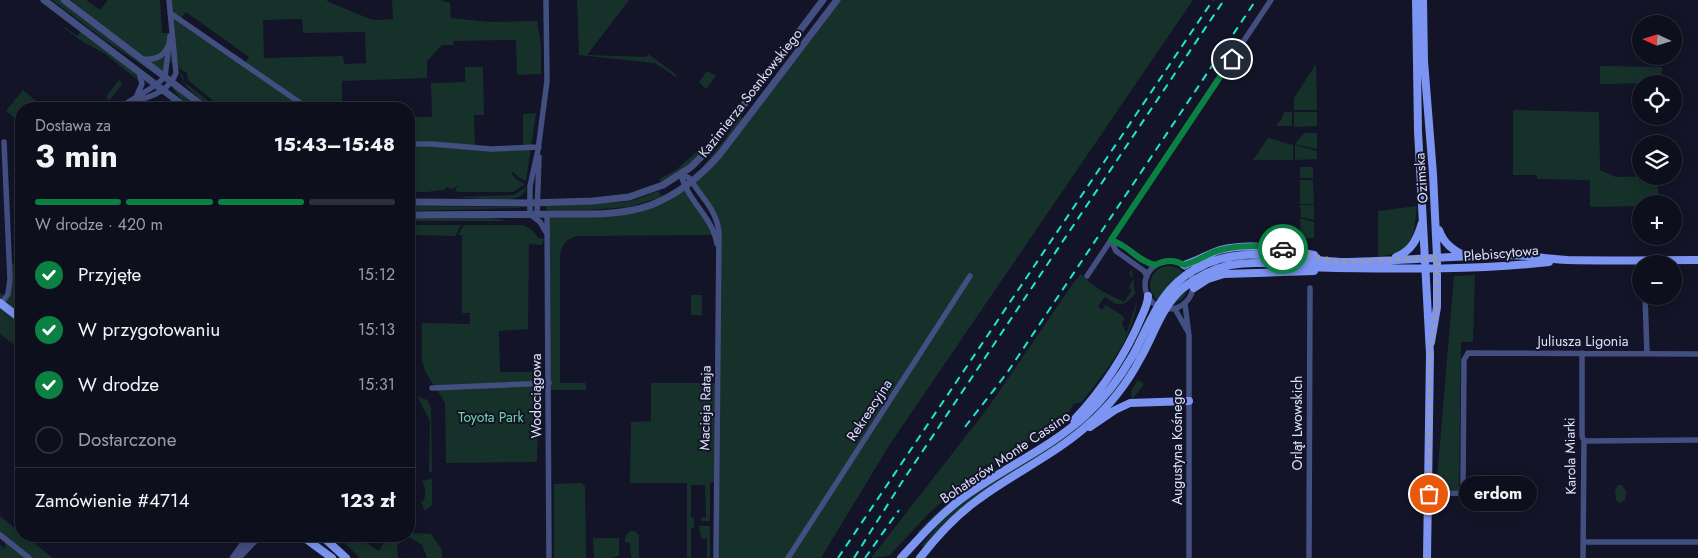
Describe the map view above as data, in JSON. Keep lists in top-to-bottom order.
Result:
{
  "streets": {
    "main road": ["Ozimska", "Plebiscytowa", "Bohaterów Monte Cassino"],
    "street": [
      "Kazimierza Sosnkowskiego",
      "Juliusza Ligonia",
      "Wodociągowa",
      "Macieja Rataja",
      "Rekreacyjna",
      "Orląt Lwowskich",
      "Augustyna Kośnego",
      "Karola Miarki"
    ]
  },
  "crossings": [
    ["Kazimierza Sosnkowskiego", "Wodociągowa"],
    ["Kazimierza Sosnkowskiego", "Macieja Rataja"],
    ["Ozimska", "Plebiscytowa"],
    ["Ozimska", "Juliusza Ligonia"],
    ["Ozimska", "Bohaterów Monte Cassino"],
    ["Plebiscytowa", "Bohaterów Monte Cassino"],
    ["Juliusza Ligonia", "Karola Miarki"]
  ],
  "parks": ["Toyota Park"],
  "places": ["erdom"],
  "north": "left",
  "page": {
    "map_buttons": ["+", "−"],
    "heading": ["3 min", "Dostawa za", "15:43–15:48"],
    "panel": ["Zamówienie #4714", "123 zł"],
    "bar": "W drodze · 420 m",
    "list": [
      ["Przyjęte", "15:12"],
      ["W przygotowaniu", "15:13"],
      ["W drodze", "15:31"],
      "Dostarczone"
    ],
    "bubble": "erdom"
  }
}
